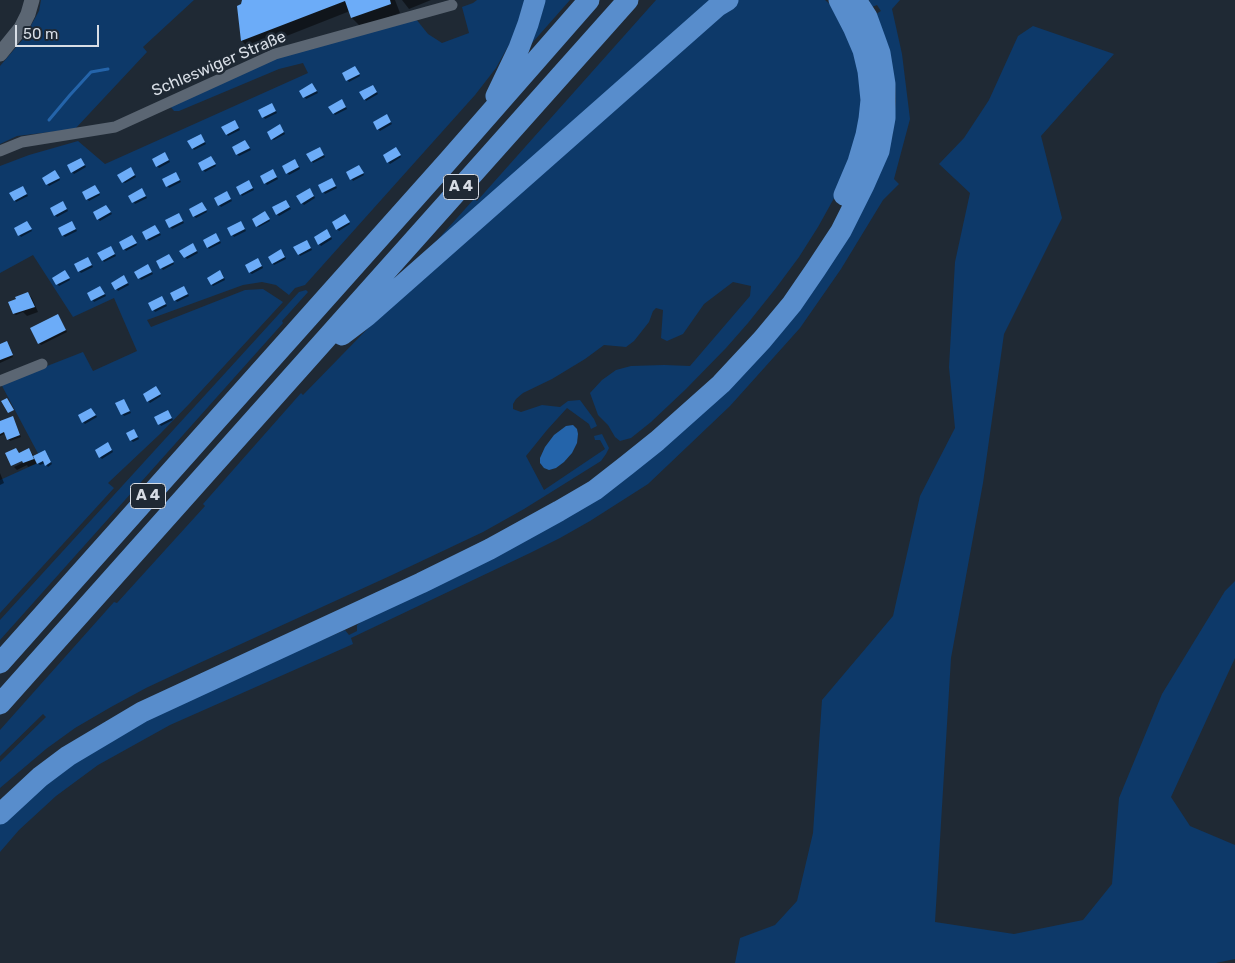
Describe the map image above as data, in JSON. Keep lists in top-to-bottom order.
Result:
{
  "streets": {
    "highway": ["A 4"],
    "street": ["Schleswiger Straße"]
  },
  "scale_bar": "50 m"
}
